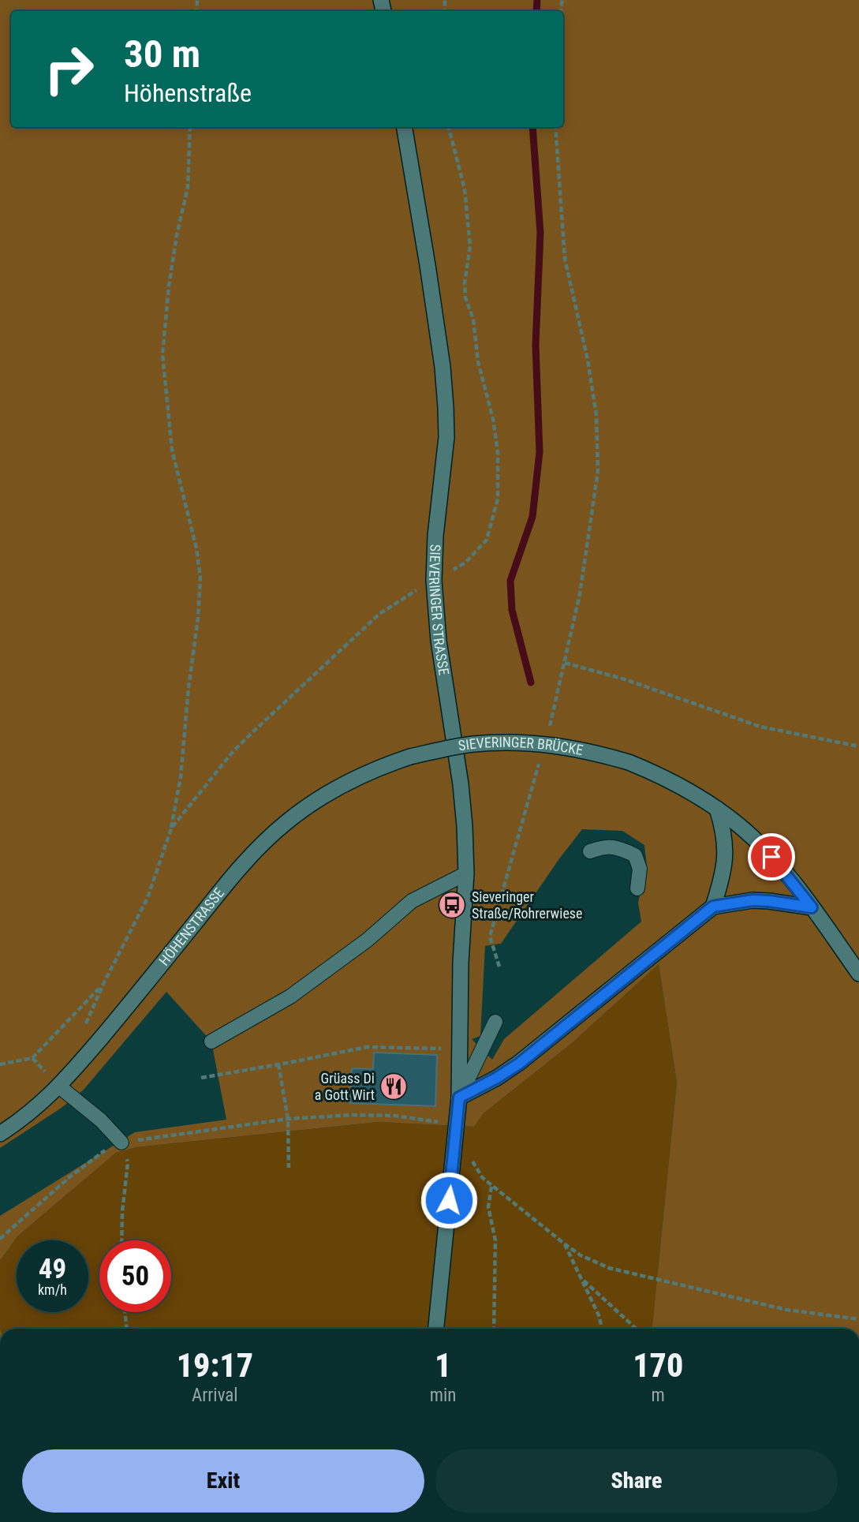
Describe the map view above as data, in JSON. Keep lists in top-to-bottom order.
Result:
{
  "streets": {
    "street": ["SIEVERINGER STRASSE", "SIEVERINGER BRÜCKE", "HÖHENSTRASSE"]
  },
  "crossings": [
    ["SIEVERINGER BRÜCKE", "HÖHENSTRASSE"]
  ],
  "places": {
    "bus stop": ["Sieveringer Straße/Rohrerwiese"],
    "restaurant": ["Grüass Di a Gott Wirt"]
  },
  "page": {
    "turn": ["30 m", "Höhenstraße"],
    "speed": "49 km/h",
    "limit": "50",
    "eta": [
      "19:17",
      "Arrival",
      "1",
      "min",
      "170",
      "m"
    ],
    "buttons": ["Exit", "Share"]
  }
}
